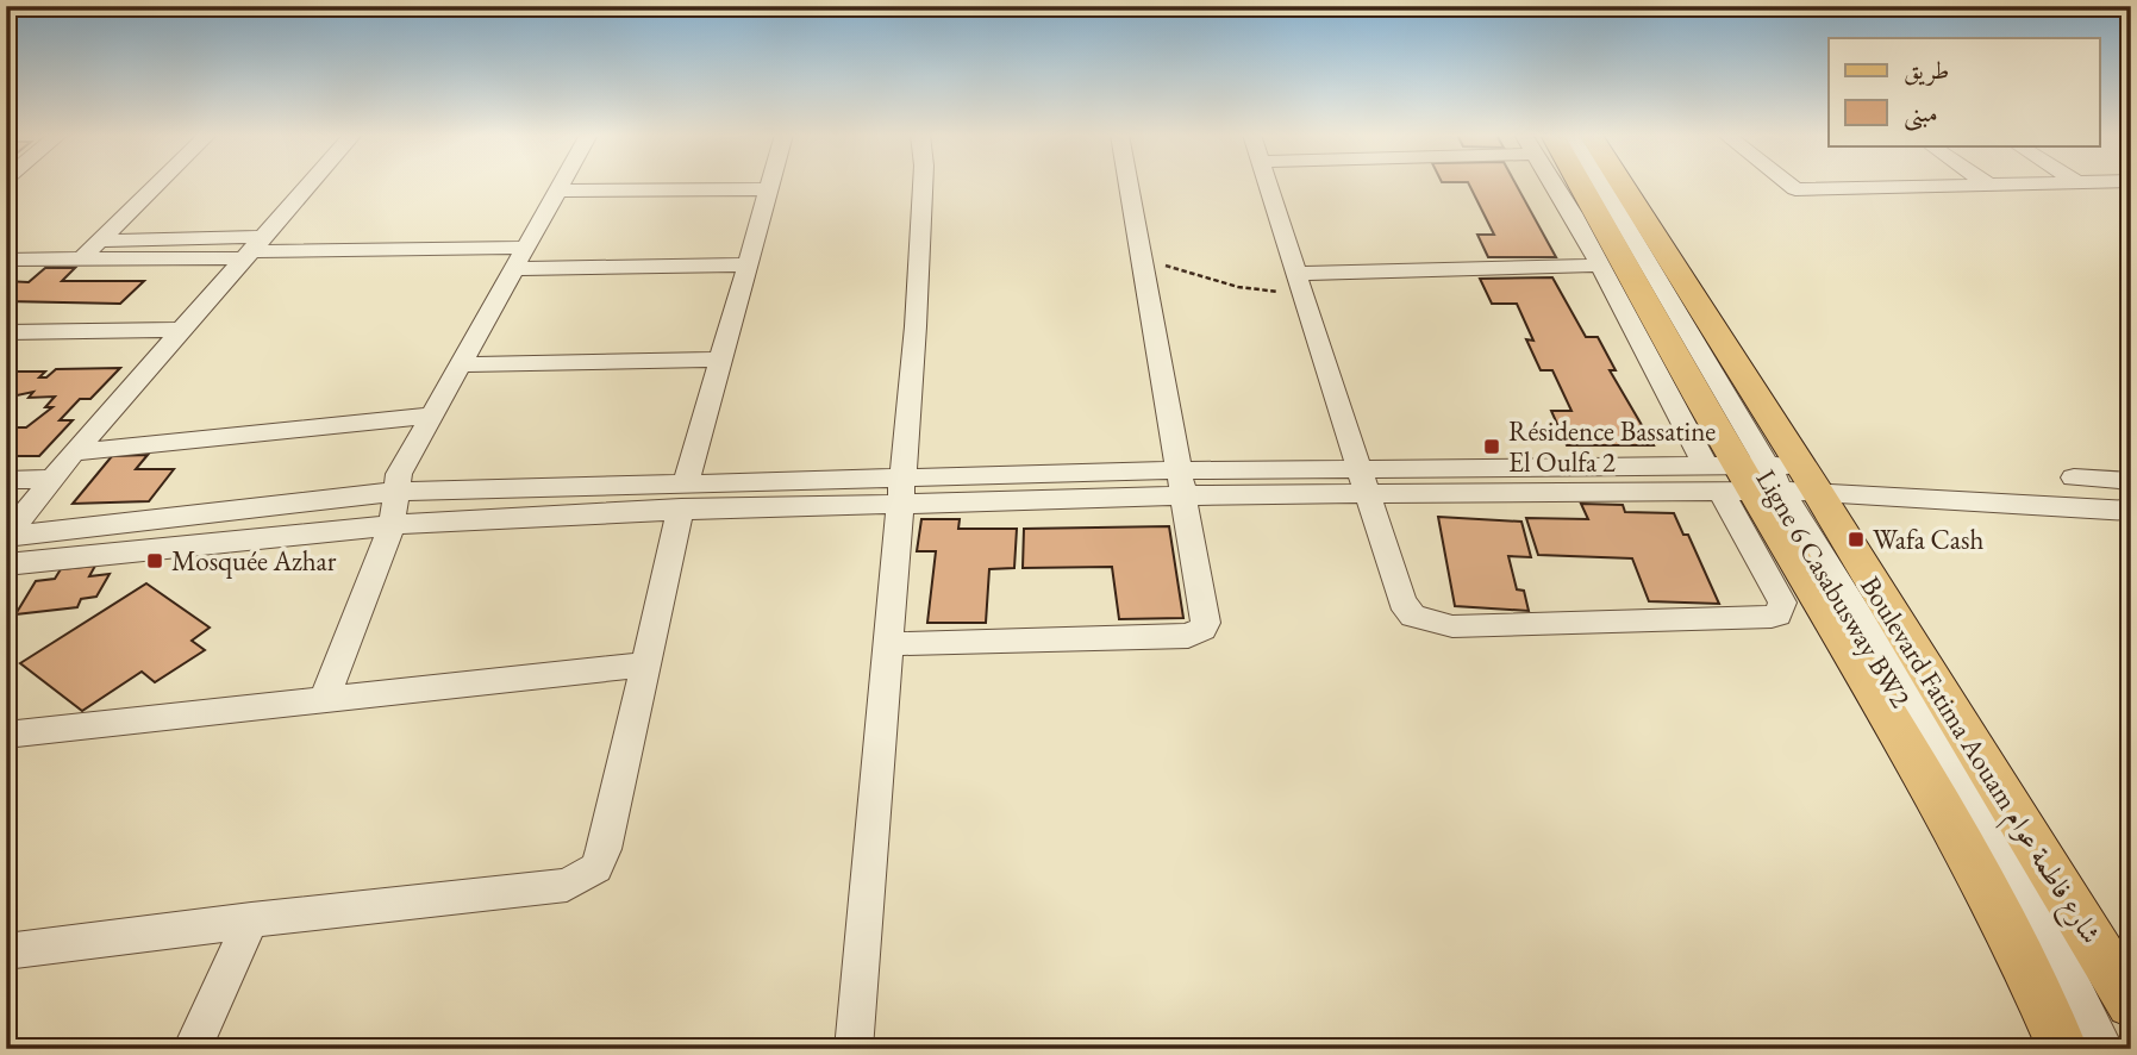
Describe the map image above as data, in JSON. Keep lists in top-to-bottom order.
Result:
{
  "streets": {
    "main road": ["Boulevard Fatima Aouam شارع فاطمة عوام"],
    "street": ["Ligne 6 Casabusway BW2"]
  },
  "crossings": [
    ["Ligne 6 Casabusway BW2", "Boulevard Fatima Aouam شارع فاطمة عوام"]
  ],
  "places": {
    "transit": ["Résidence Bassatine El Oulfa 2", "Wafa Cash", "Mosquée Azhar"]
  },
  "legend": ["طريق", "مبنى"]
}
